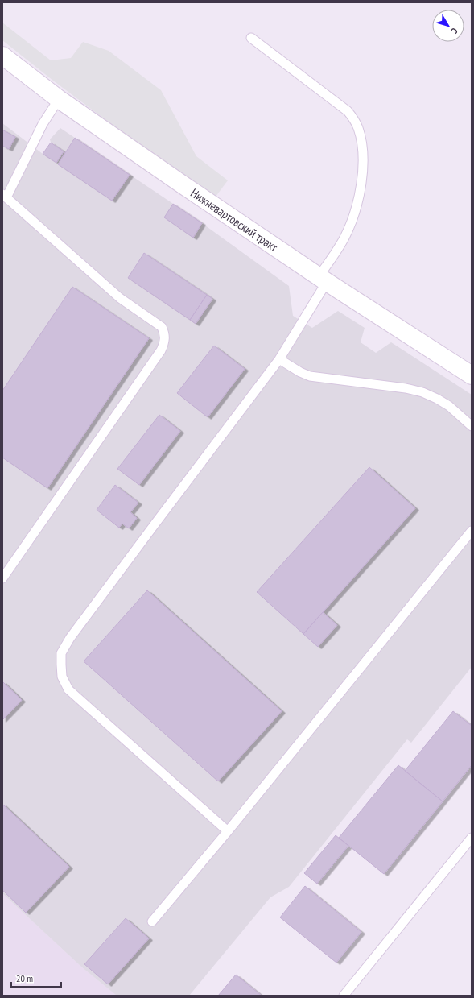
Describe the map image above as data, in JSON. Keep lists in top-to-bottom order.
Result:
{
  "streets": {
    "street": ["Нижневартовский тракт"]
  },
  "scale_bar": "20 m",
  "north": "bottom right"
}
